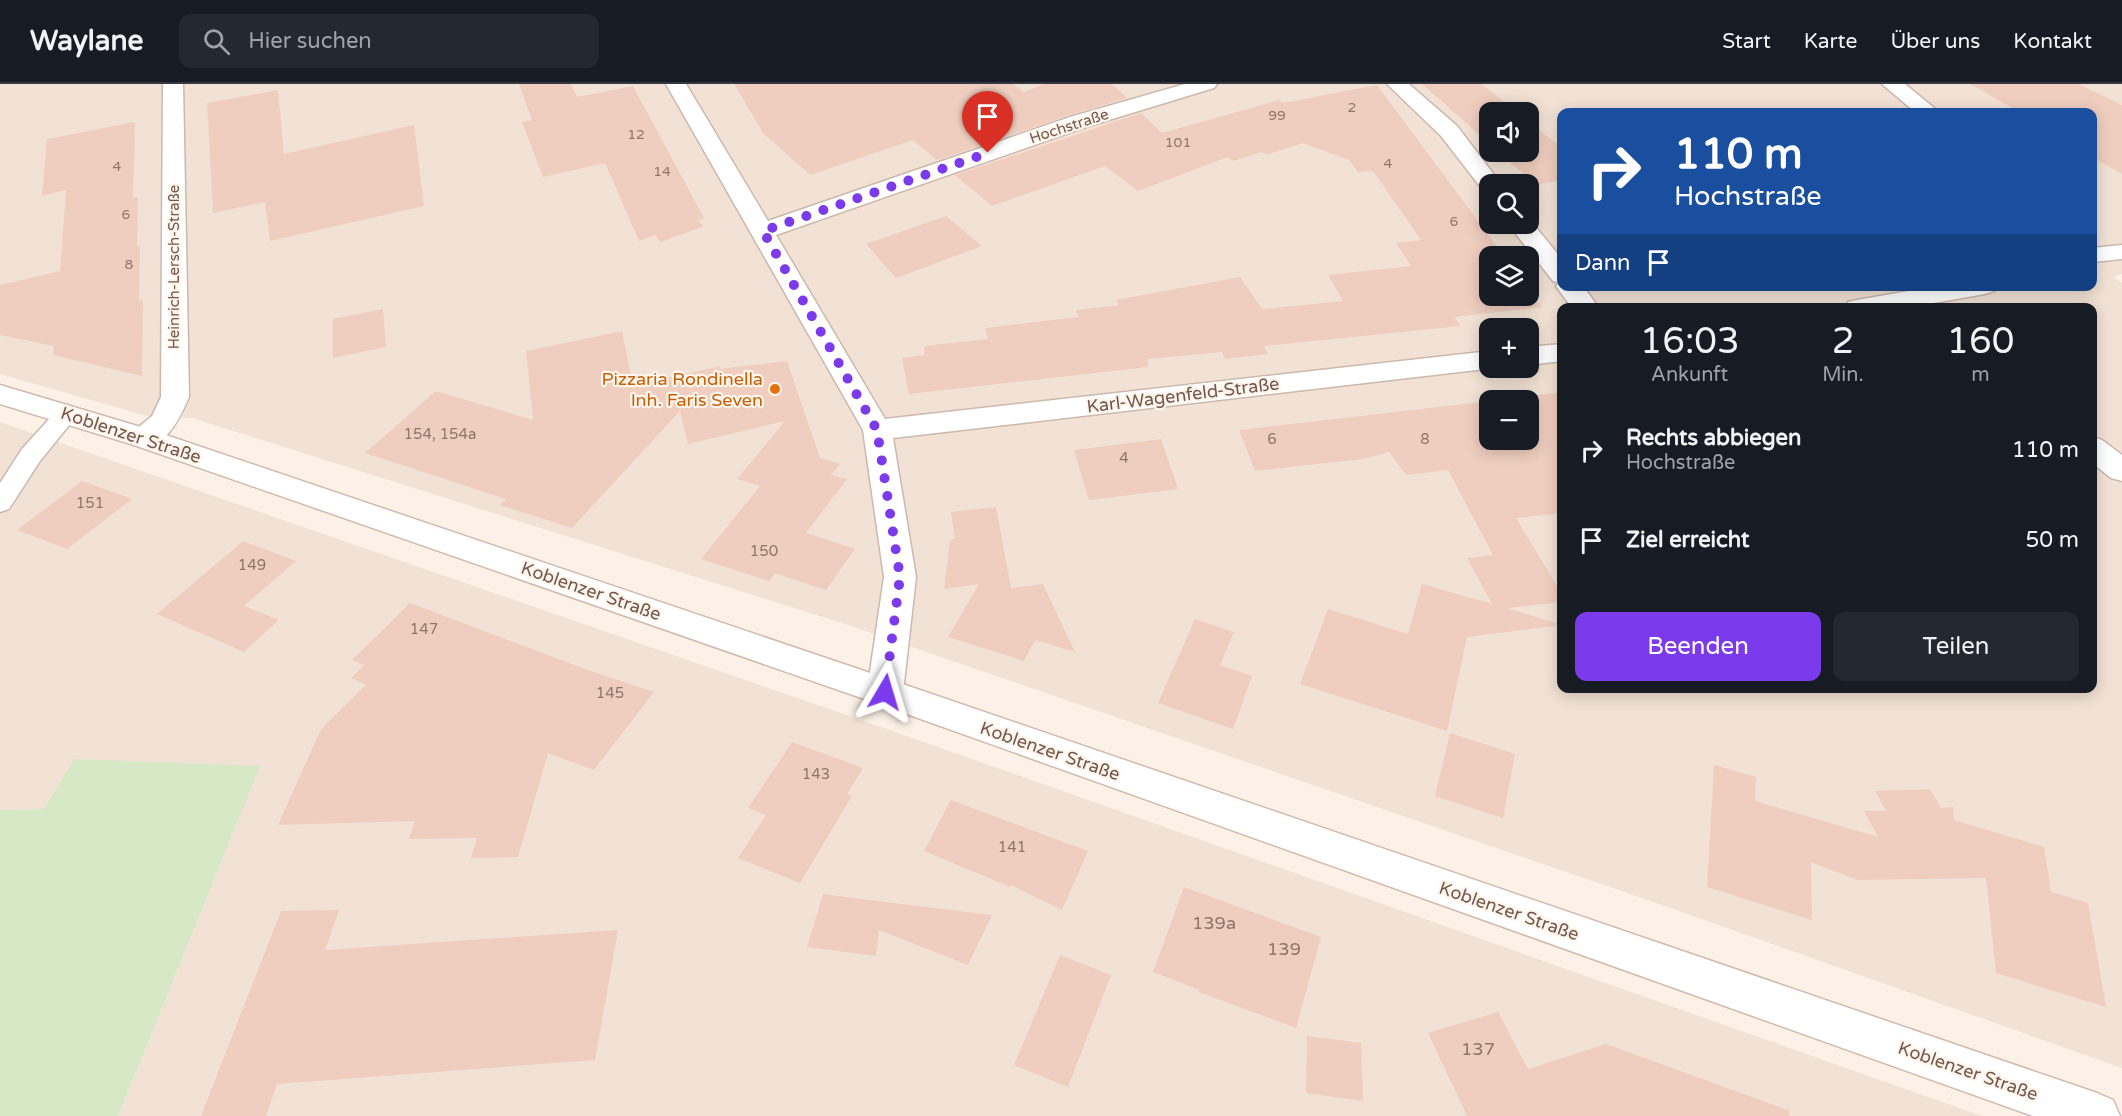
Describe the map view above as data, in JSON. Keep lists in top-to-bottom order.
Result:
{
  "streets": {
    "street": [
      "Hochstraße",
      "Heinrich-Lersch-Straße",
      "Karl-Wagenfeld-Straße",
      "Koblenzer Straße"
    ]
  },
  "crossings": [
    ["Heinrich-Lersch-Straße", "Koblenzer Straße"]
  ],
  "places": ["Pizzaria Rondinella Inh. Faris Seven"],
  "house_numbers": [
    "2",
    "99",
    "12",
    "101",
    "4",
    "4",
    "14",
    "6",
    "6",
    "8",
    "154, 154a",
    "6",
    "8",
    "4",
    "151",
    "150",
    "149",
    "147",
    "145",
    "143",
    "141",
    "139a",
    "139",
    "137"
  ],
  "page": {
    "header": "Waylane",
    "search": "Hier suchen",
    "nav": [
      "Start",
      "Karte",
      "Über uns",
      "Kontakt"
    ],
    "map_buttons": ["+", "−"],
    "turn": ["110 m", "Hochstraße"],
    "then": "Dann",
    "eta": [
      "16:03",
      "Ankunft",
      "2",
      "Min.",
      "160",
      "m"
    ],
    "list": [
      {
        "name": "Rechts abbiegen",
        "note": "Hochstraße",
        "value": "110 m"
      },
      {
        "name": "Ziel erreicht",
        "value": "50 m"
      }
    ],
    "buttons": ["Beenden", "Teilen"]
  }
}
